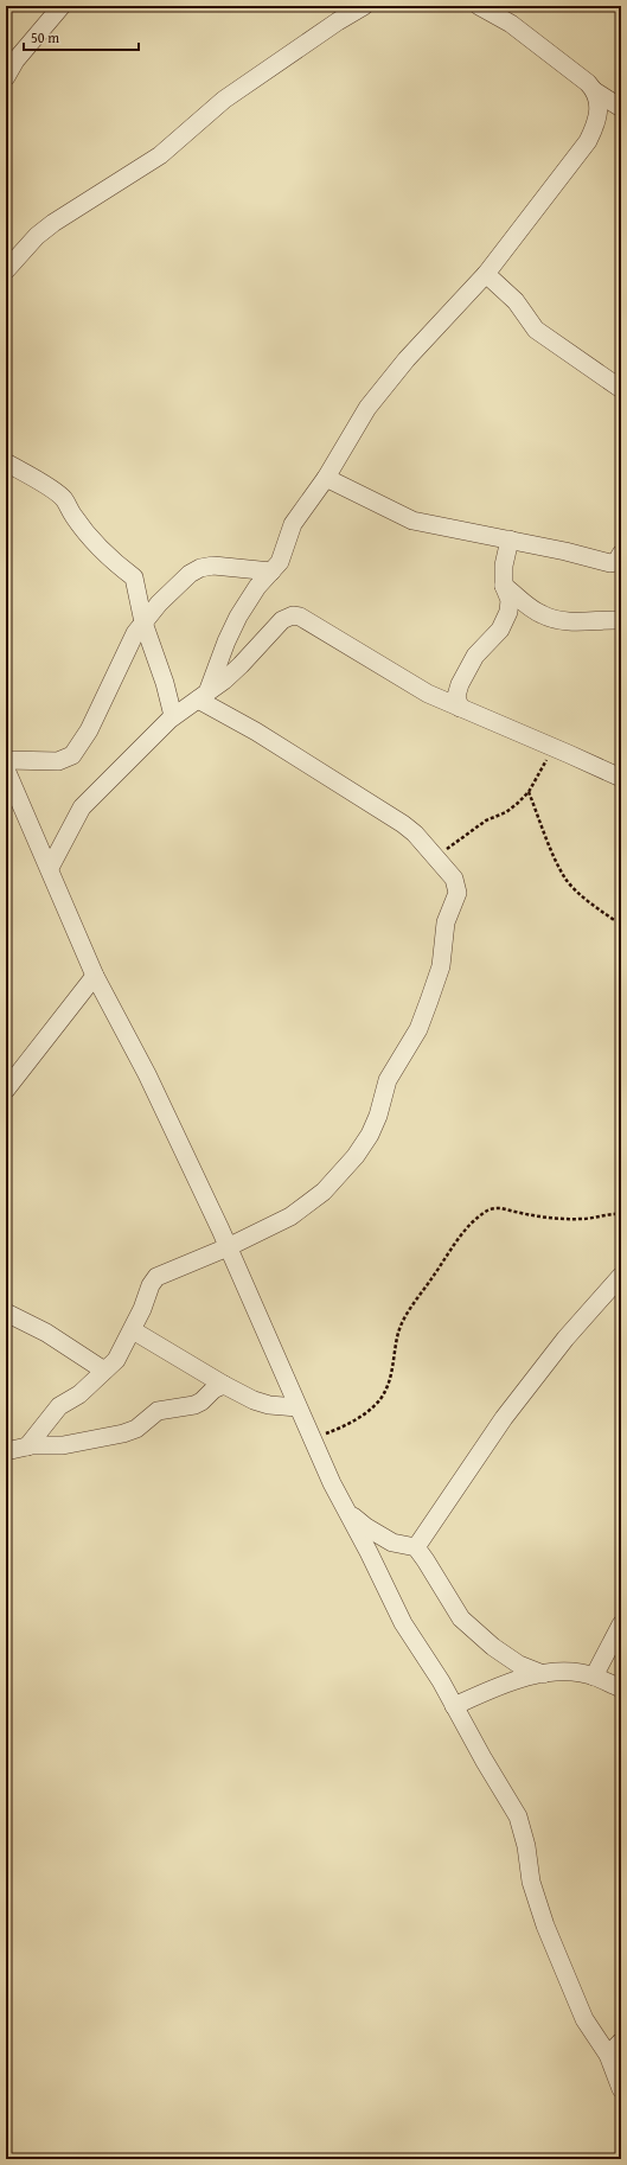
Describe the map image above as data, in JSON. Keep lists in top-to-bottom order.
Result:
{
  "scale_bar": "50 m"
}
